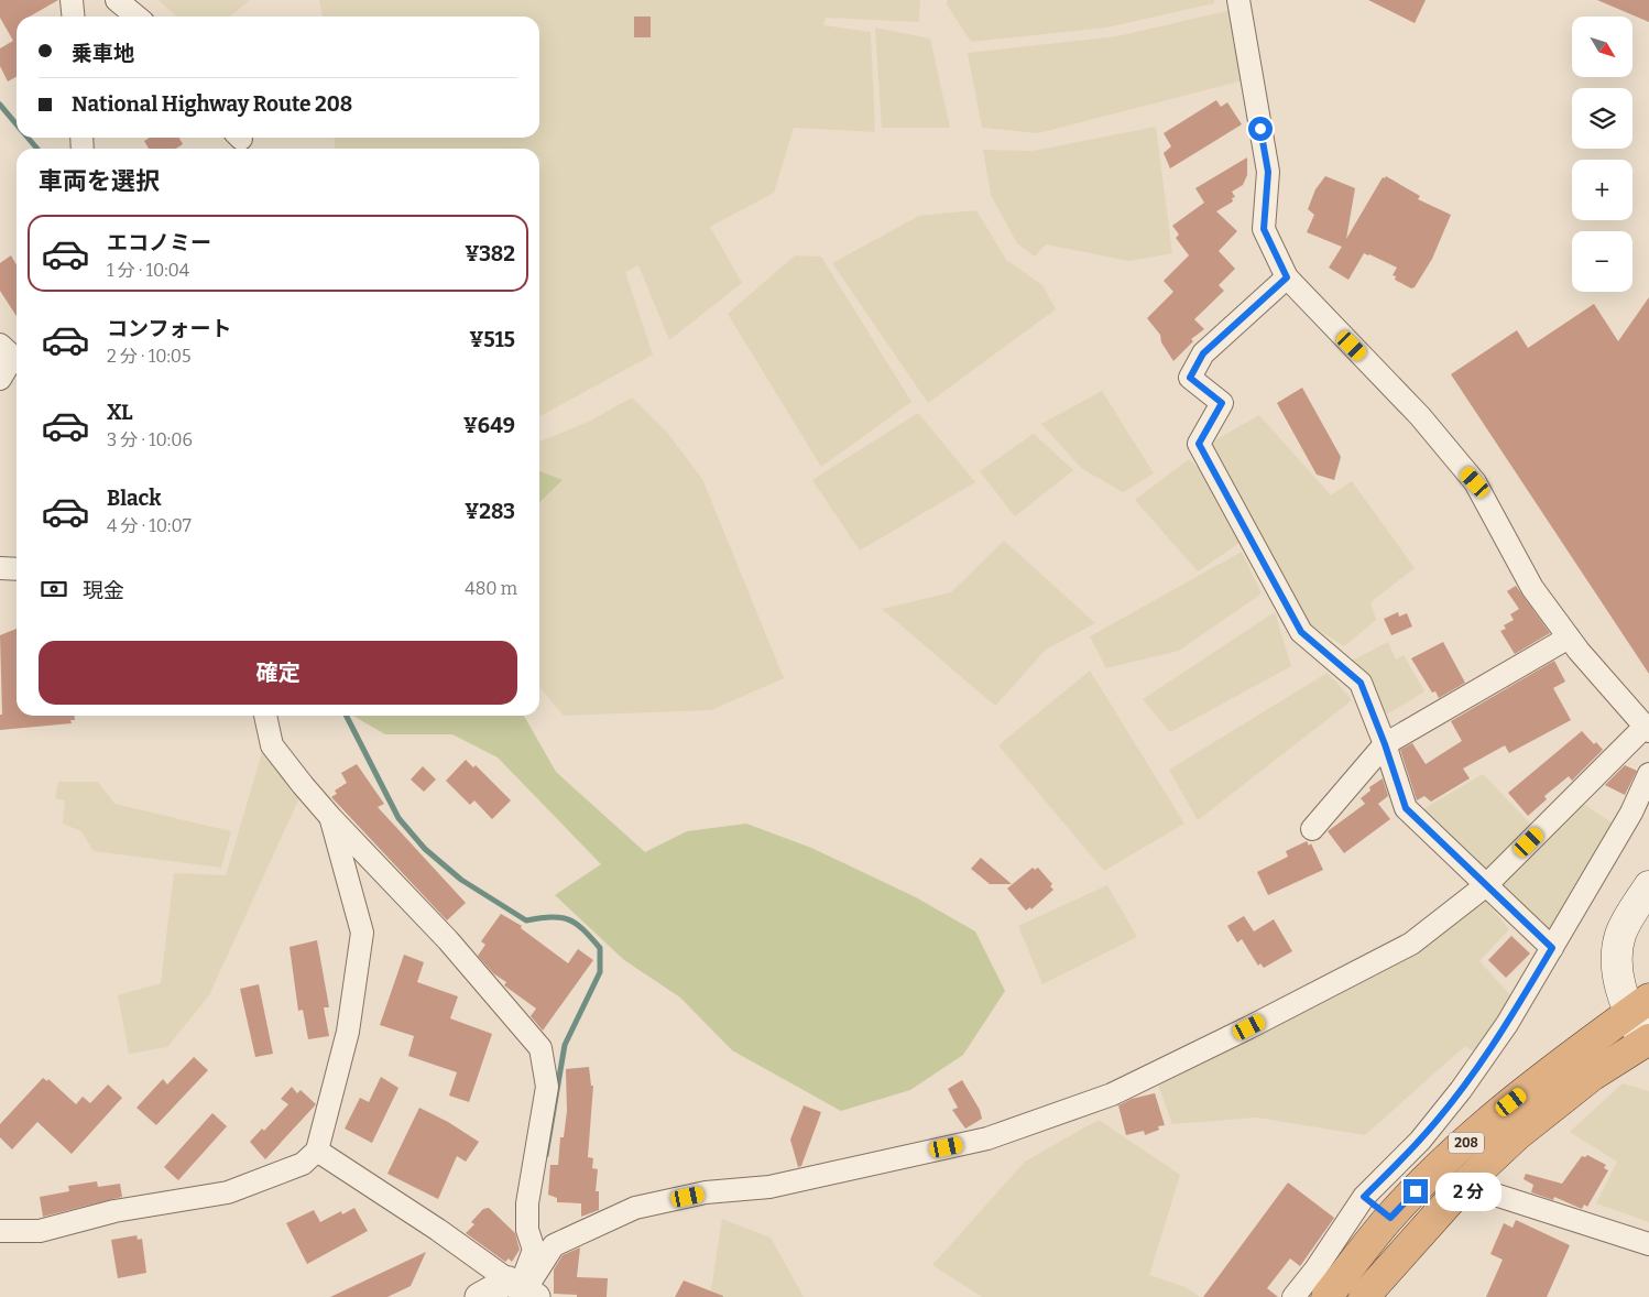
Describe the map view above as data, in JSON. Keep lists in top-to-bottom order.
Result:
{
  "streets": {
    "highway": ["208"]
  },
  "north": "bottom right",
  "page": {
    "map_buttons": ["+", "−"],
    "banner": ["乗車地", "National Highway Route 208"],
    "heading": "車両を選択",
    "list": [
      {
        "name": "エコノミー",
        "note": "1 分 · 10:04",
        "value": "¥382"
      },
      {
        "name": "コンフォート",
        "note": "2 分 · 10:05",
        "value": "¥515"
      },
      {
        "name": "XL",
        "note": "3 分 · 10:06",
        "value": "¥649"
      },
      {
        "name": "Black",
        "note": "4 分 · 10:07",
        "value": "¥283"
      }
    ],
    "pay": ["現金", "480 m"],
    "buttons": "確定",
    "bubble": "2 分"
  }
}
